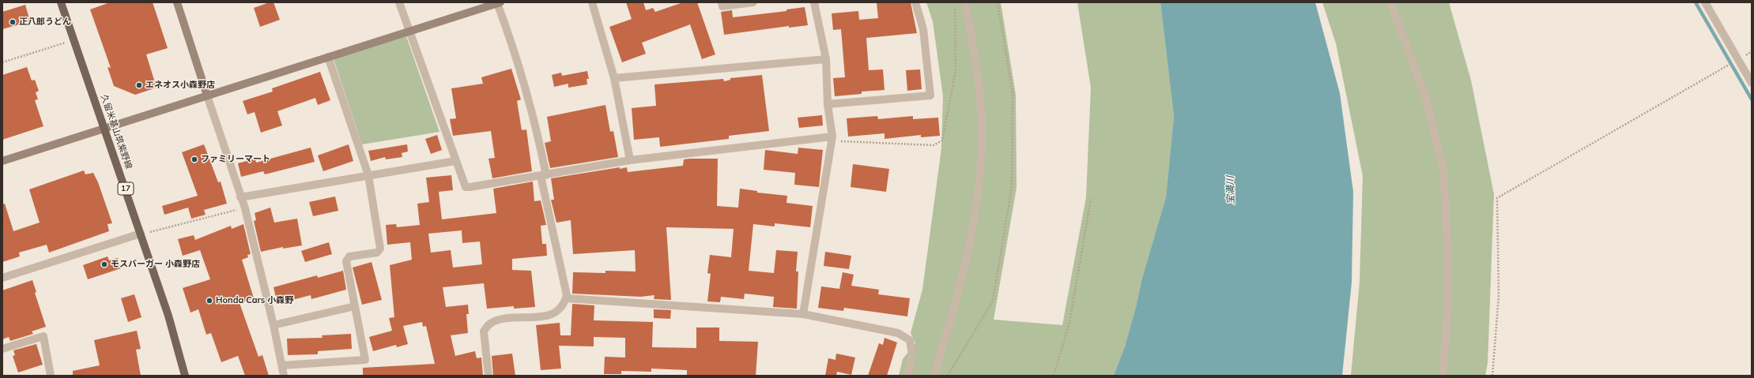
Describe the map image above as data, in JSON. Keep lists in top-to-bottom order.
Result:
{
  "streets": {
    "main road": ["久留米基山筑紫野線", "17"]
  },
  "water": ["宝満川"],
  "places": [
    "正八郎うどん",
    "エネオス小森野店",
    "ファミリーマート",
    "モスバーガー 小森野店",
    "Honda Cars 小森野"
  ]
}
